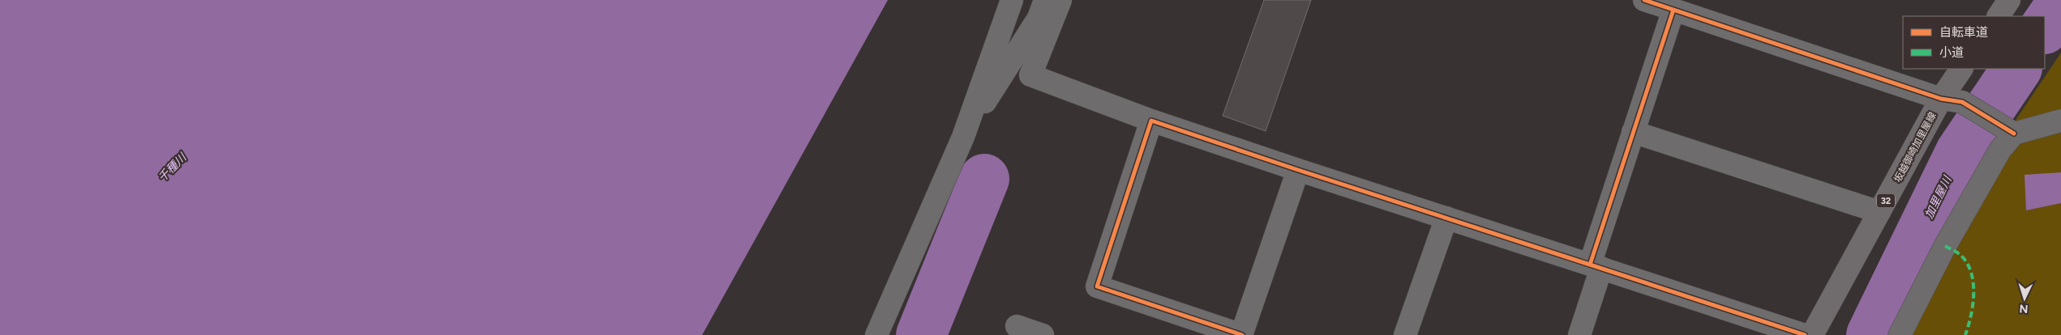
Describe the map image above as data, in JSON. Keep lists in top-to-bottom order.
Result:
{
  "streets": {
    "main road": ["坂越御崎加里屋線", "32"]
  },
  "water": ["千種川", "加里屋川"],
  "legend": ["自転車道", "小道"],
  "north": "bottom"
}
